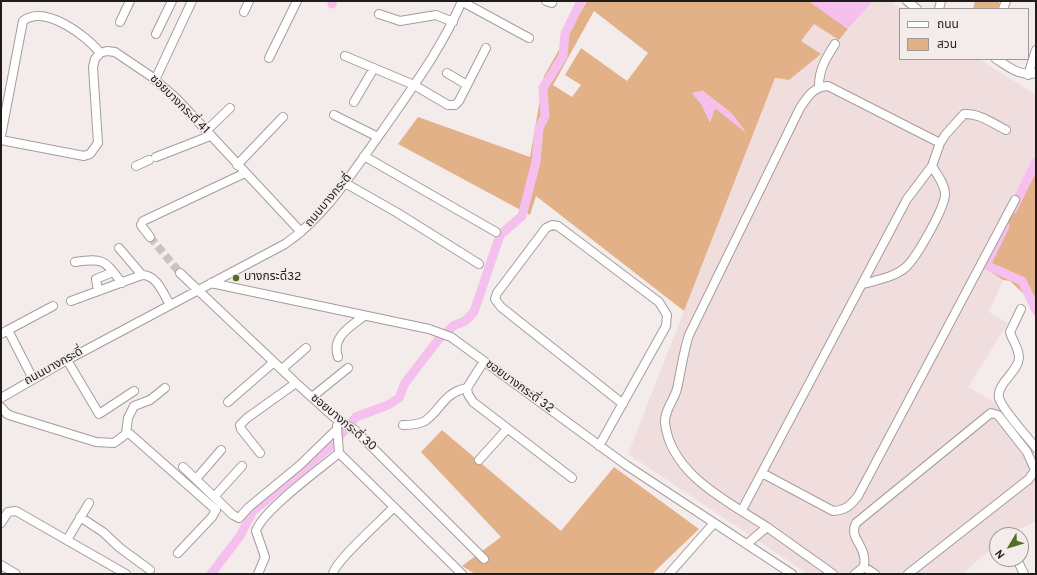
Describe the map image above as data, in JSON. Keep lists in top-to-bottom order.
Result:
{
  "streets": {
    "street": [
      "ซอยบางกระดี่ 41",
      "ถนนบางกระดี่",
      "ซอยบางกระดี่ 32",
      "ซอยบางกระดี่ 30"
    ]
  },
  "crossings": [
    ["ซอยบางกระดี่ 41", "ถนนบางกระดี่"],
    ["ถนนบางกระดี่", "ซอยบางกระดี่ 32"],
    ["ถนนบางกระดี่", "ซอยบางกระดี่ 30"]
  ],
  "places": ["บางกระดี่32"],
  "legend": ["ถนน", "สวน"],
  "north": "bottom left"
}
